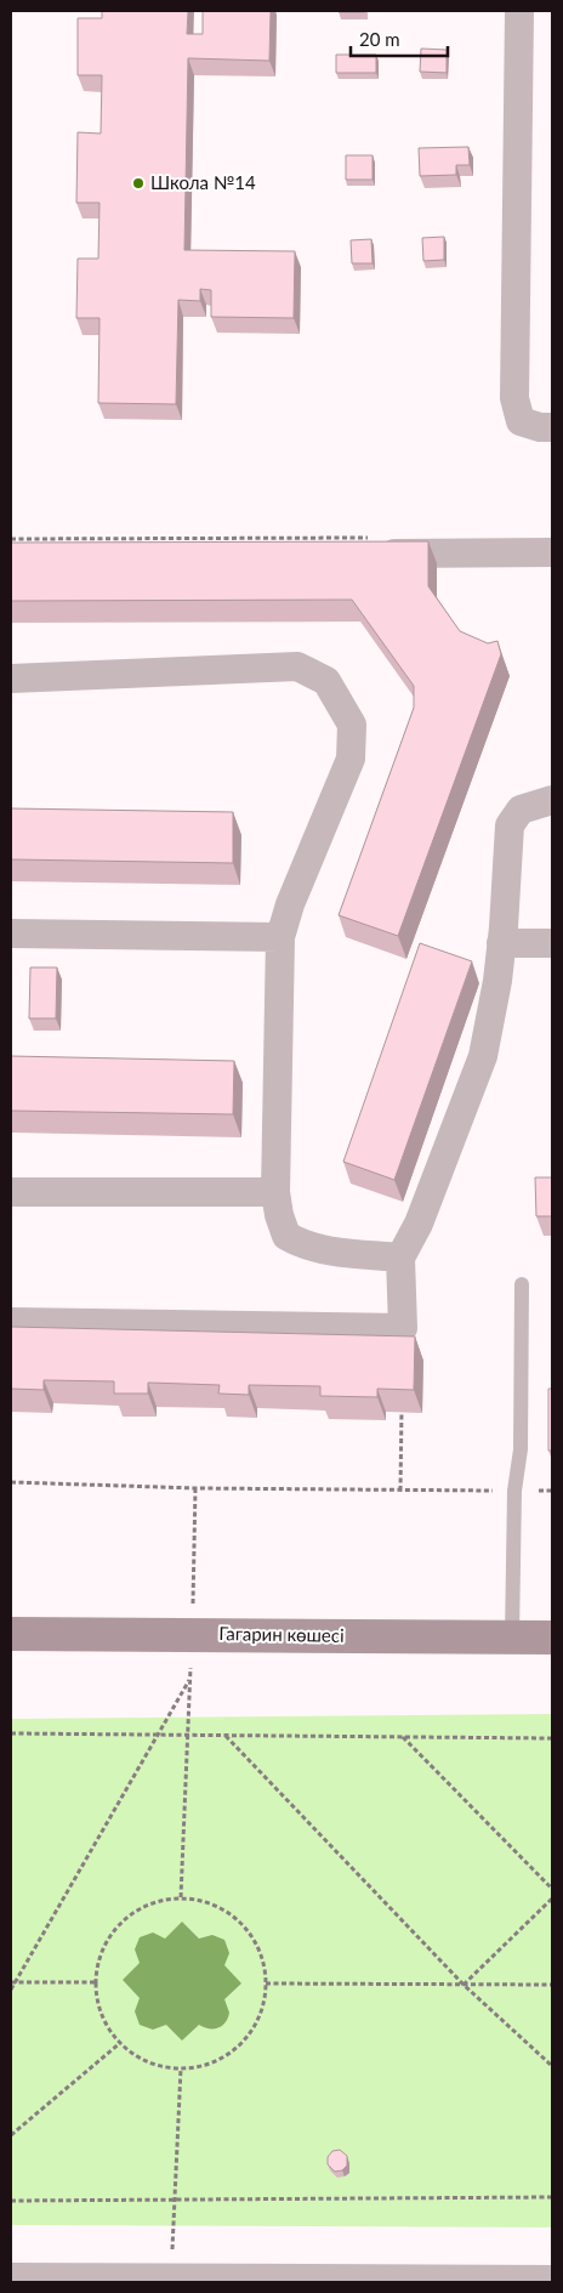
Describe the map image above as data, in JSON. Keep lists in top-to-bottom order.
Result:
{
  "streets": {
    "main road": ["Гагарин көшесі"]
  },
  "places": ["Школа №14"],
  "scale_bar": "20 m"
}
